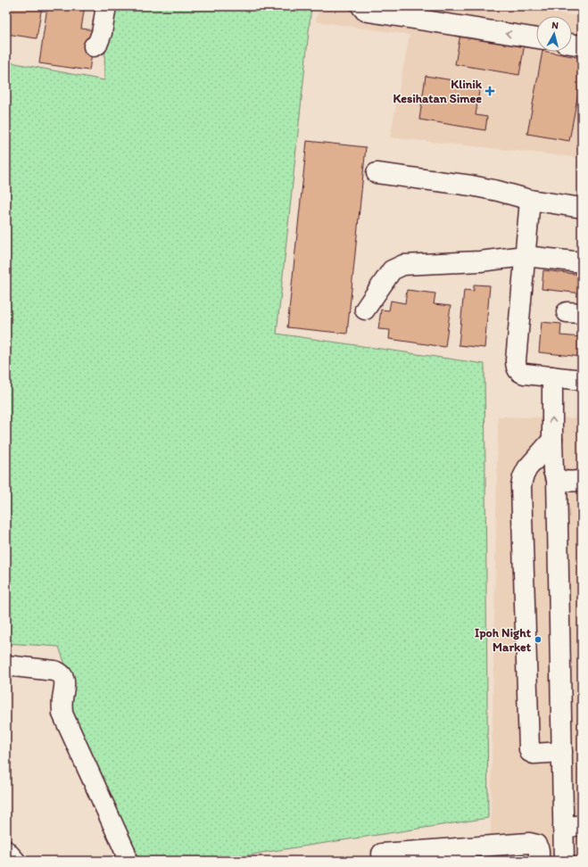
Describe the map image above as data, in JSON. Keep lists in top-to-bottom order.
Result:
{
  "places": {
    "health": ["Klinik Kesihatan Simee"],
    "other": ["Ipoh Night Market"]
  },
  "north": "top"
}
